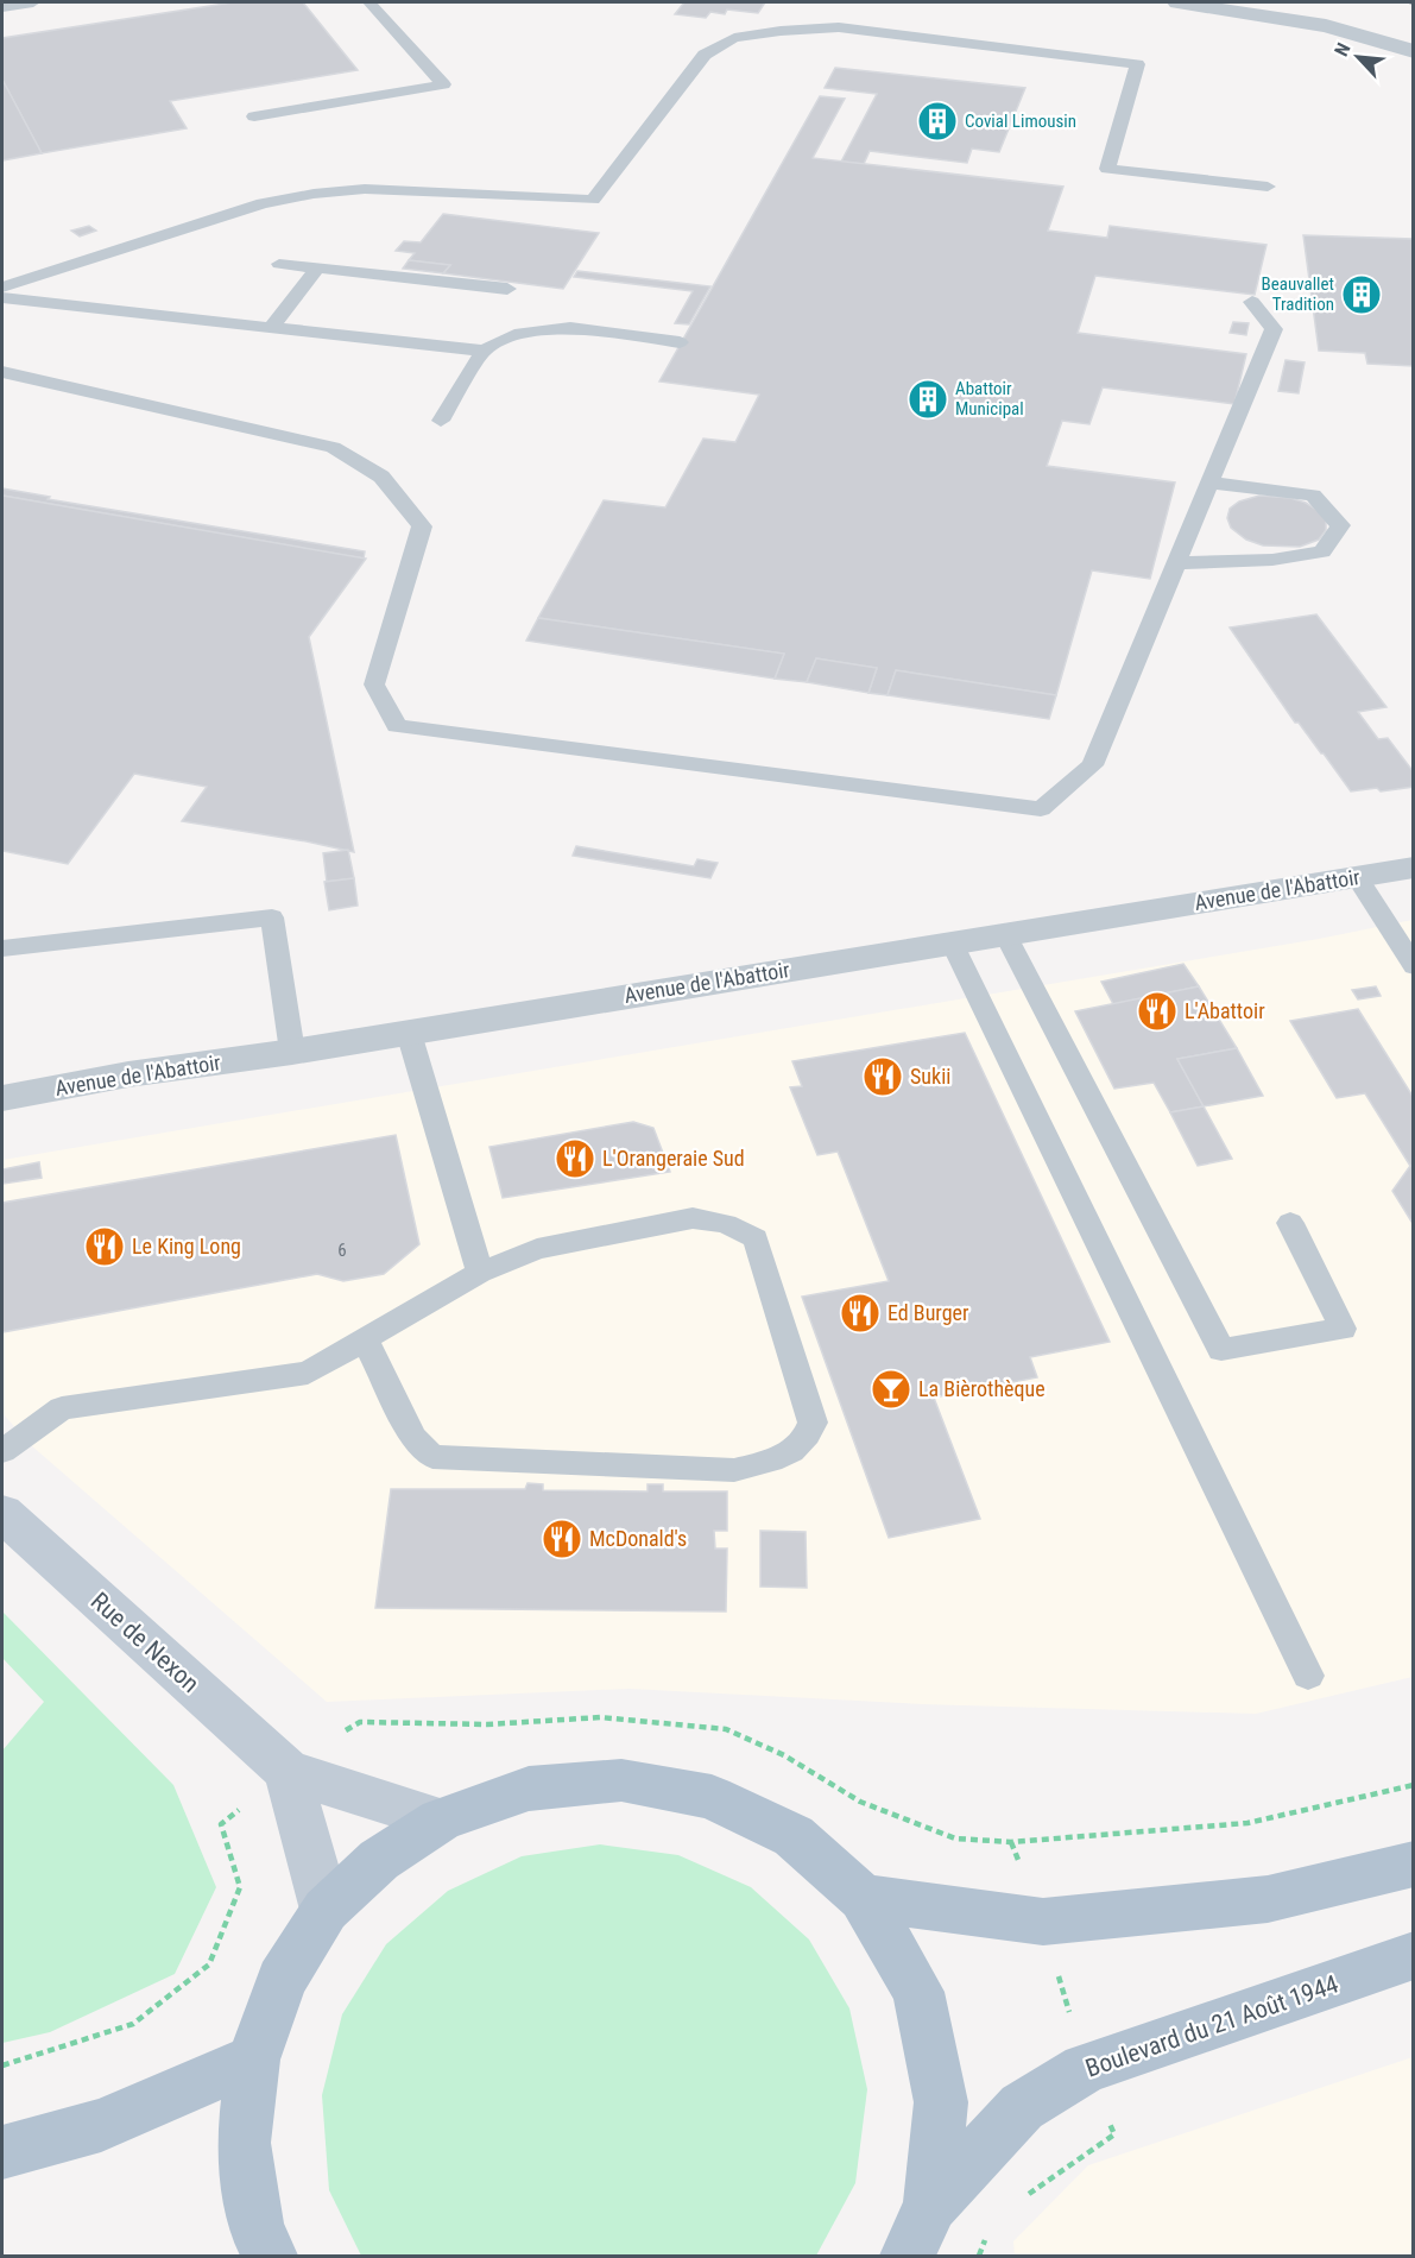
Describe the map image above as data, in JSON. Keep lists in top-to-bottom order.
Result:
{
  "streets": {
    "main road": ["Boulevard du 21 Août 1944"],
    "street": ["Avenue de l'Abattoir", "Rue de Nexon"]
  },
  "places": {
    "building": ["Covial Limousin", "Beauvallet Tradition", "Abattoir Municipal"],
    "restaurant": [
      "L'Abattoir",
      "Sukii",
      "L'Orangeraie Sud",
      "Le King Long",
      "Ed Burger",
      "McDonald's"
    ],
    "bar": ["La Bièrothèque"]
  },
  "house_numbers": ["6"],
  "north": "top left"
}
